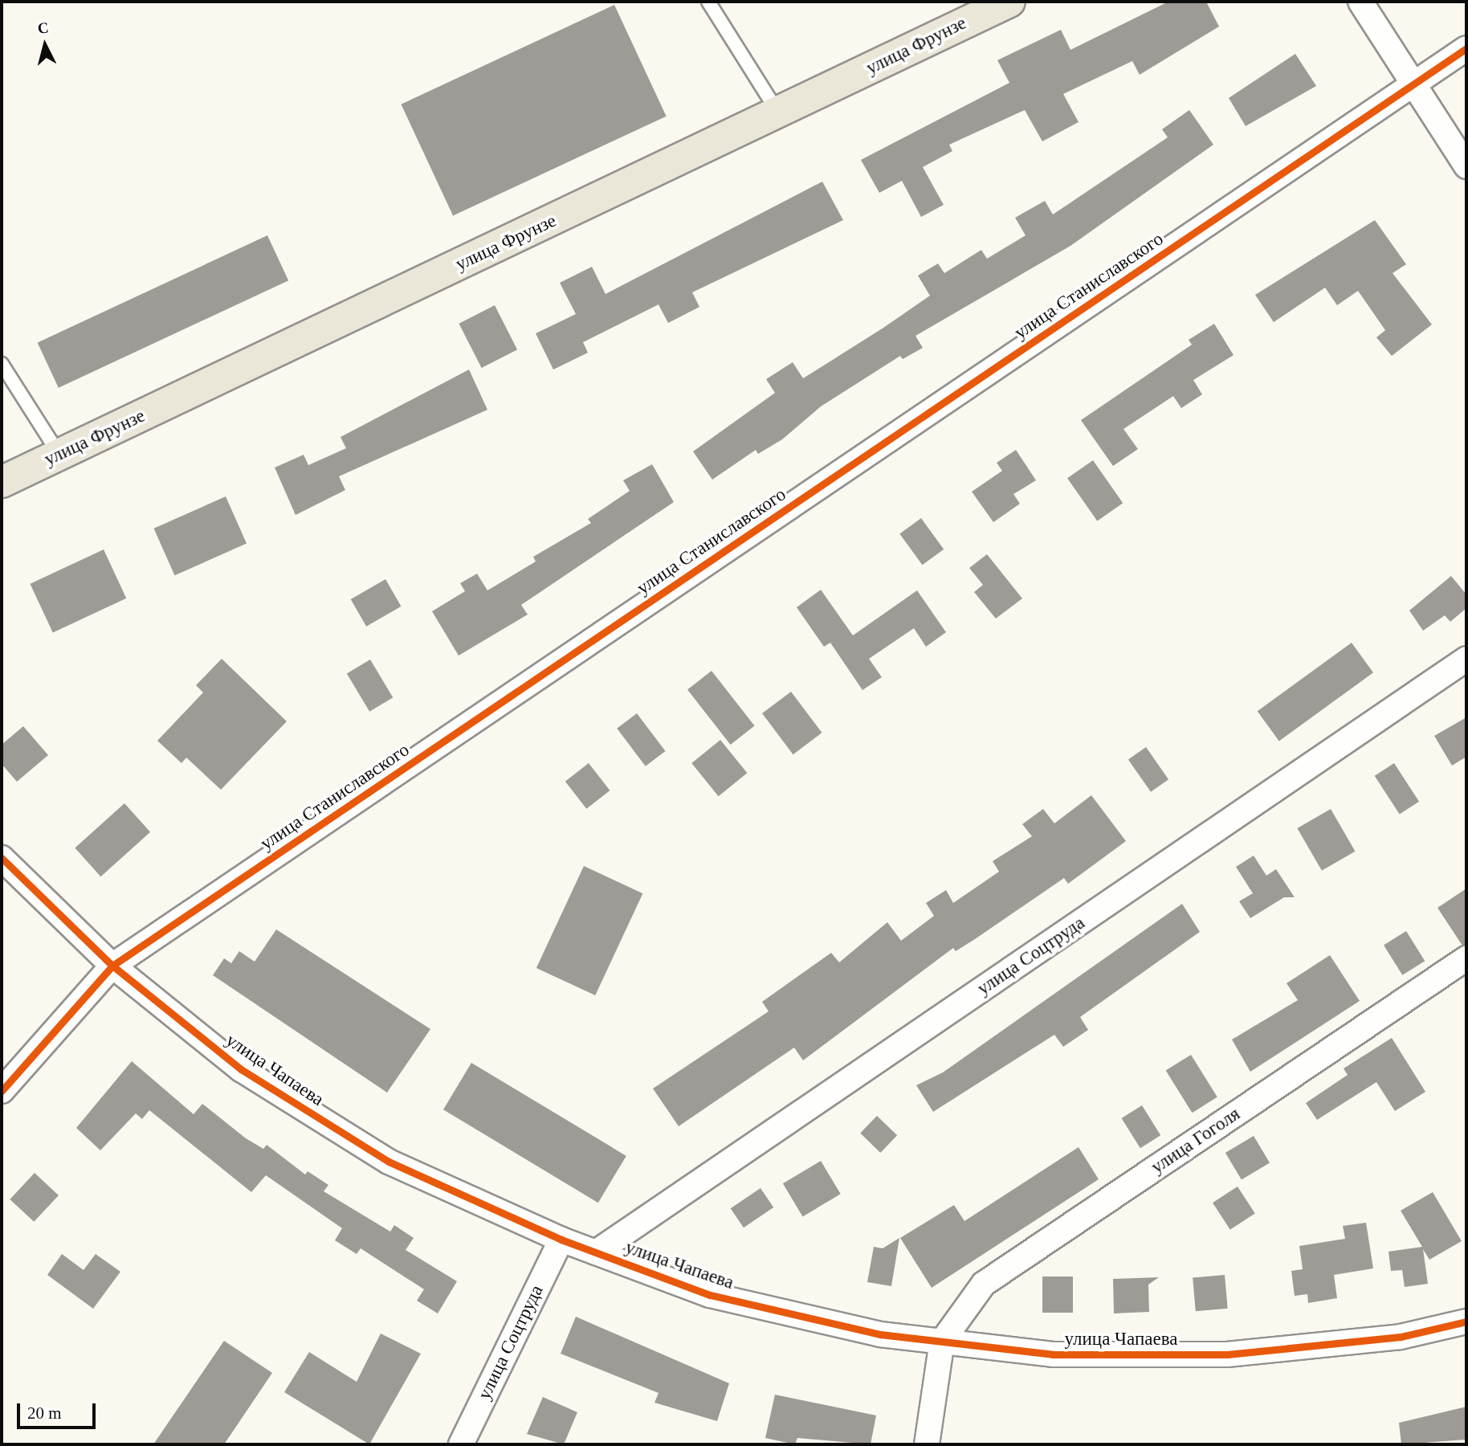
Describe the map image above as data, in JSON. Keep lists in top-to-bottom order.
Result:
{
  "streets": {
    "main road": ["улица Фрунзе"],
    "street": [
      "улица Станиславского",
      "улица Соцтруда",
      "улица Чапаева",
      "улица Гоголя"
    ]
  },
  "crossings": [
    ["улица Станиславского", "улица Чапаева"],
    ["улица Соцтруда", "улица Чапаева"],
    ["улица Чапаева", "улица Гоголя"]
  ],
  "scale_bar": "20 m",
  "north": "top"
}
